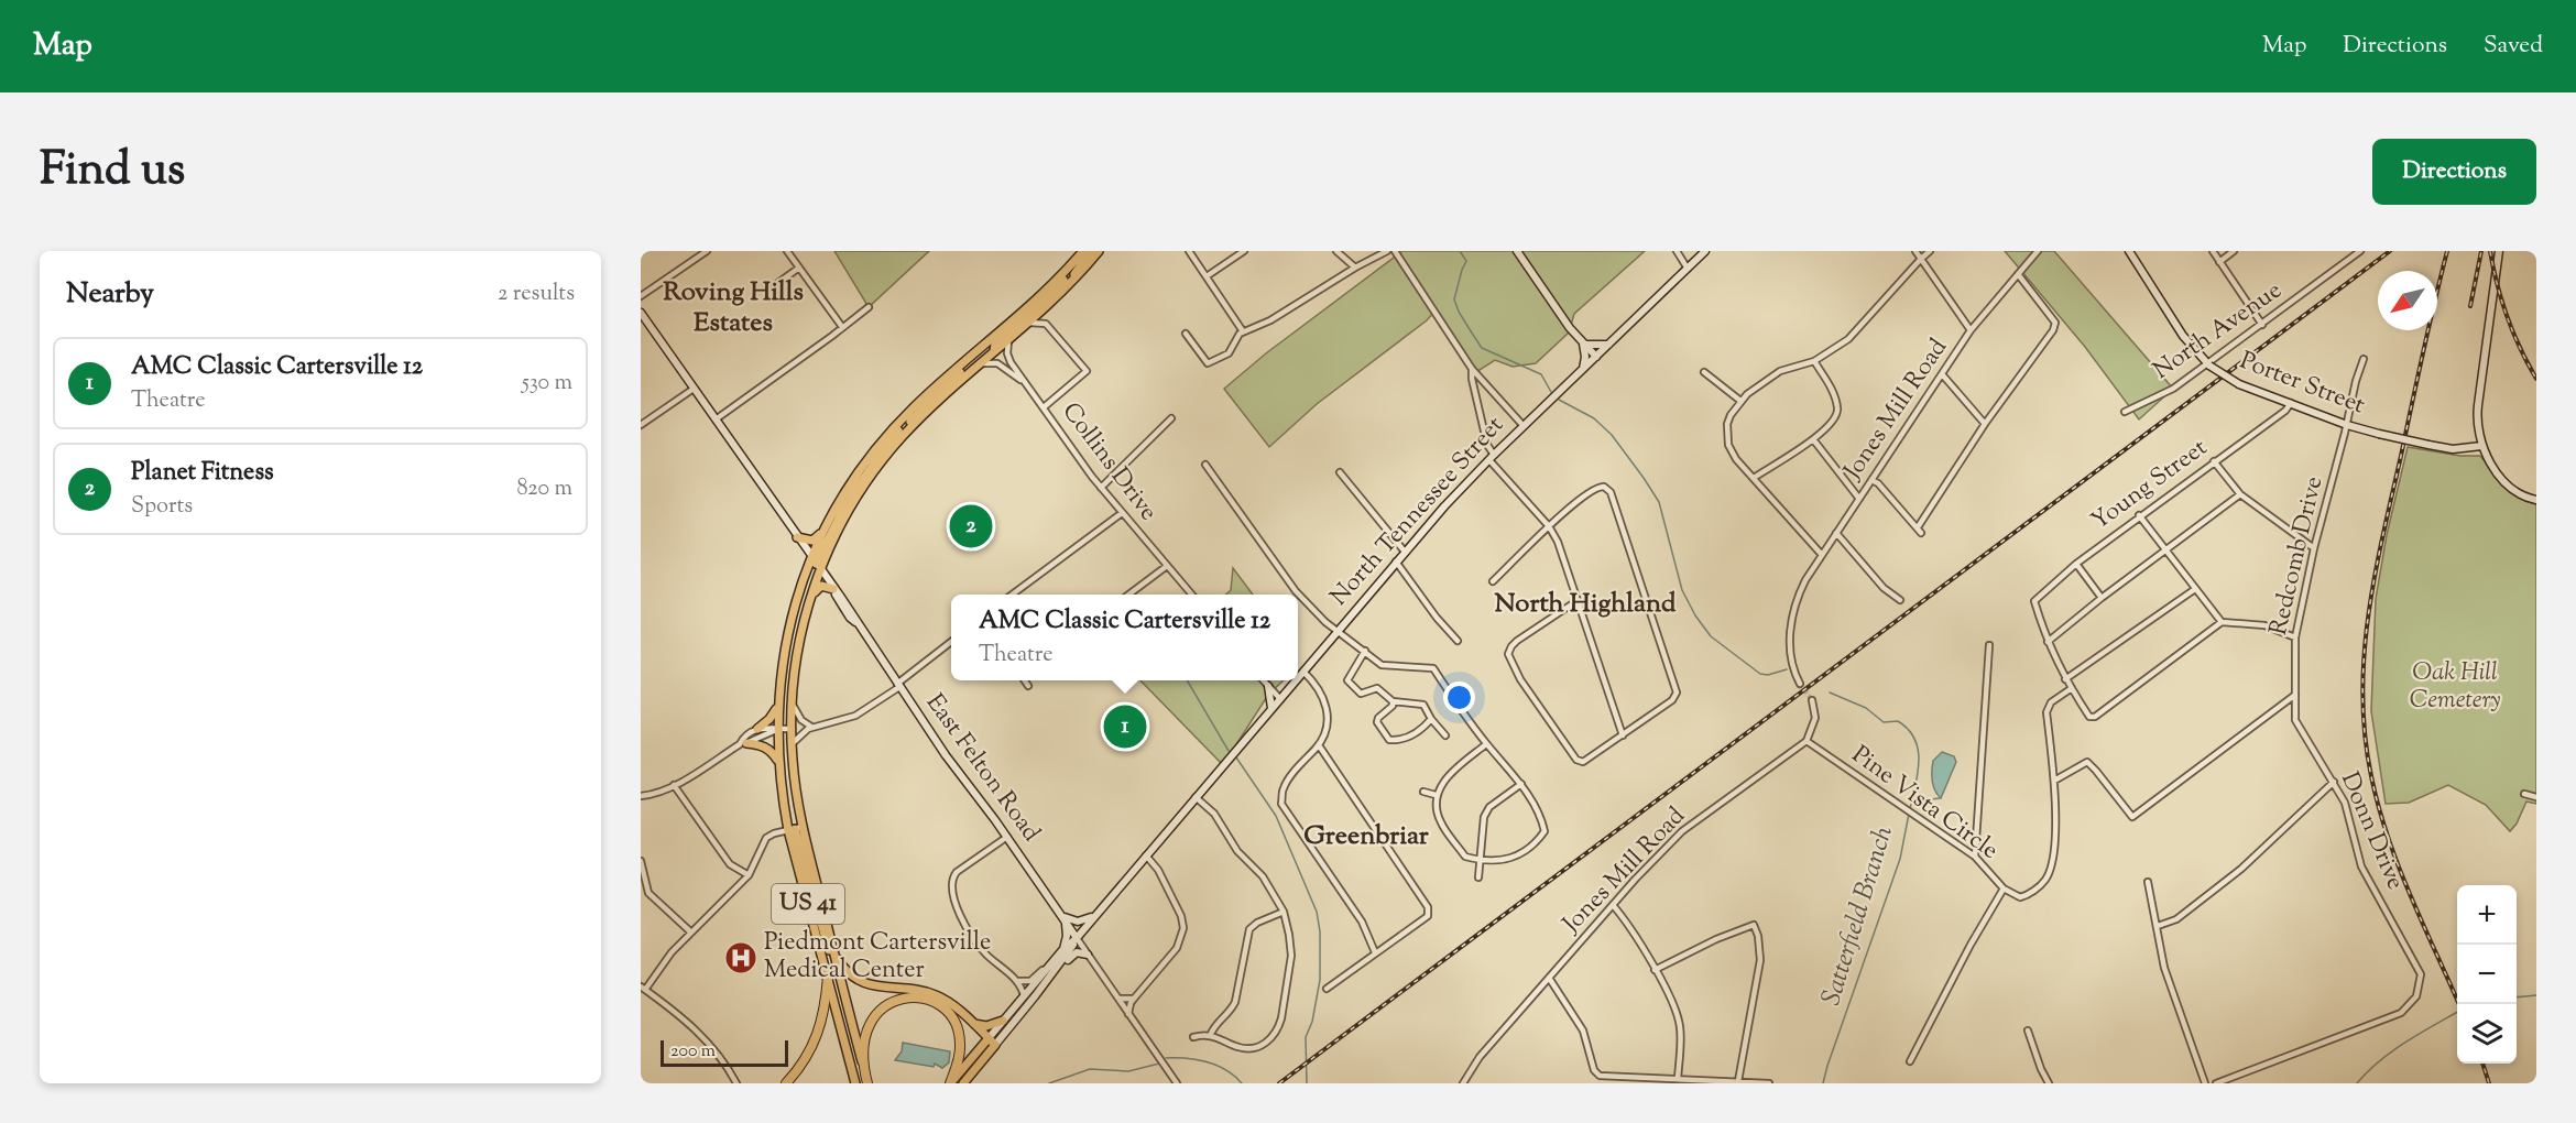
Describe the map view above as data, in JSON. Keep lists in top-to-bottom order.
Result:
{
  "streets": {
    "highway": ["US 41"],
    "main road": ["North Tennessee Street"],
    "street": [
      "North Avenue",
      "Porter Street",
      "Jones Mill Road",
      "Collins Drive",
      "Young Street",
      "Redcomb Drive",
      "East Felton Road",
      "Pine Vista Circle",
      "Donn Drive"
    ]
  },
  "crossings": [
    ["North Avenue", "Porter Street"],
    ["Porter Street", "Young Street"],
    ["Porter Street", "Redcomb Drive"],
    ["Jones Mill Road", "Pine Vista Circle"],
    ["Collins Drive", "US 41"],
    ["North Tennessee Street", "East Felton Road"],
    ["Redcomb Drive", "Donn Drive"],
    ["East Felton Road", "US 41"]
  ],
  "districts": ["Roving Hills Estates", "North Highland", "Greenbriar"],
  "water": ["Satterfield Branch"],
  "parks": ["Oak Hill Cemetery"],
  "places": {
    "hospital": ["Piedmont Cartersville Medical Center"]
  },
  "scale_bar": "200 m",
  "north": "bottom left",
  "page": {
    "header": "Map",
    "nav": ["Map", "Directions", "Saved"],
    "title": "Find us",
    "buttons": "Directions",
    "heading": ["Nearby", "2 results"],
    "list": [
      {
        "mark": "1",
        "name": "AMC Classic Cartersville 12",
        "note": "Theatre",
        "value": "530 m"
      },
      {
        "mark": "2",
        "name": "Planet Fitness",
        "note": "Sports",
        "value": "820 m"
      }
    ],
    "pins": ["2", "1"],
    "popup": ["AMC Classic Cartersville 12", "Theatre"],
    "map_buttons": ["+", "−"],
    "scale": "200 m"
  }
}
